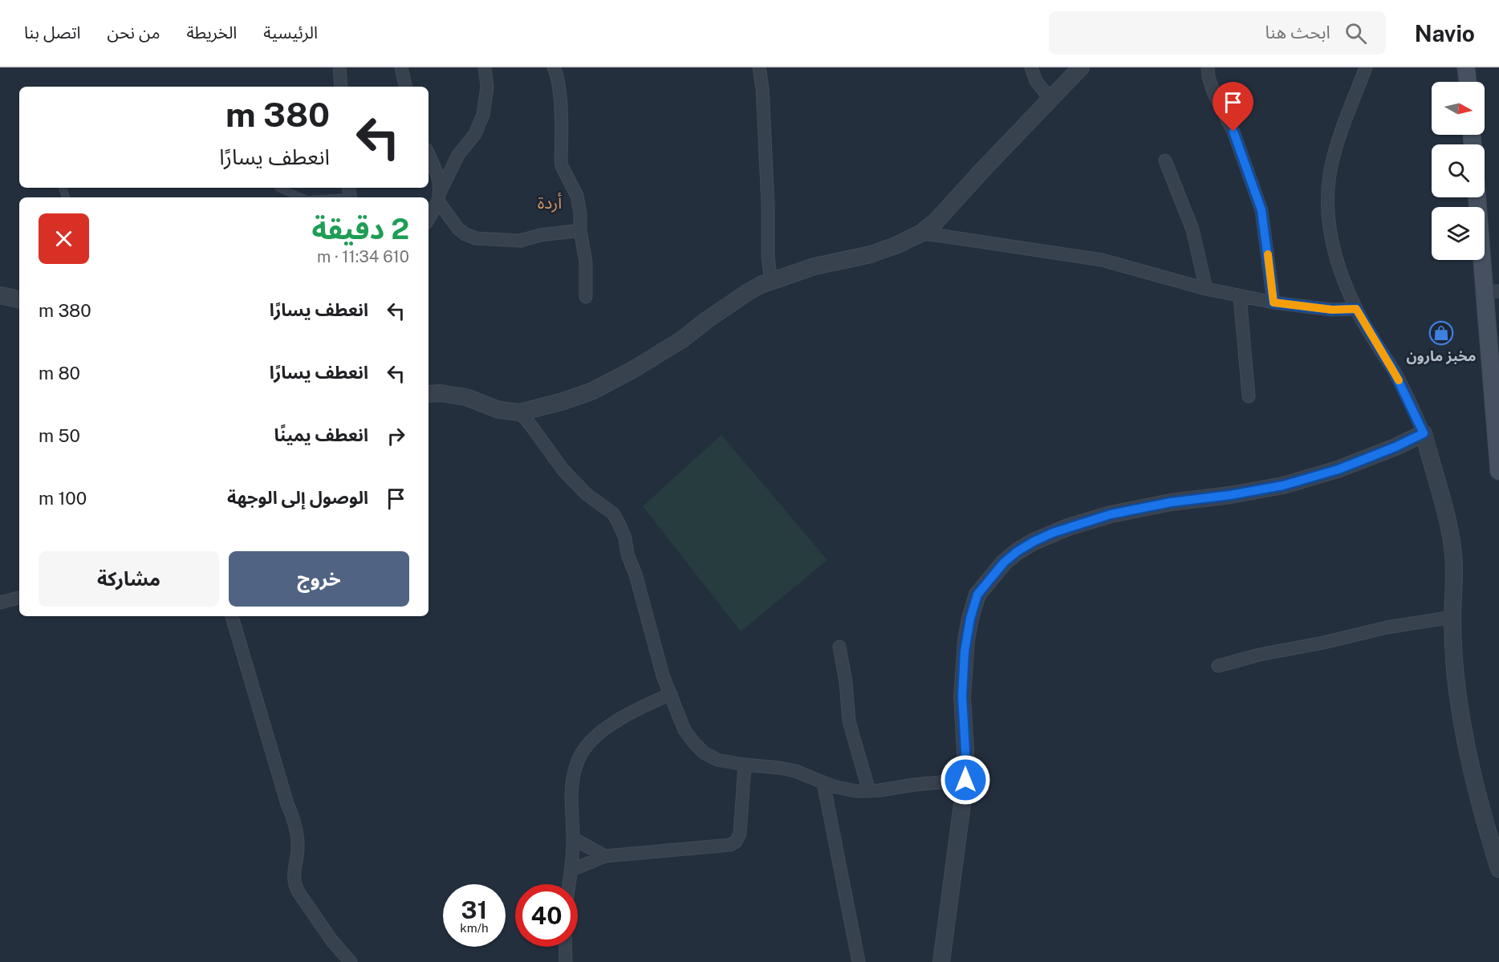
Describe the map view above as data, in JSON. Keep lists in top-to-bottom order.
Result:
{
  "districts": ["أردة"],
  "places": {
    "shop": ["مخبز مارون"]
  },
  "north": "right",
  "page": {
    "header": "Navio",
    "search": "ابحث هنا",
    "nav": [
      "الرئيسية",
      "الخريطة",
      "من نحن",
      "اتصل بنا"
    ],
    "turn": ["380 m", "انعطف يسارًا"],
    "heading": ["2 دقيقة", "610 m · 11:34"],
    "list": [
      {
        "name": "انعطف يسارًا",
        "value": "380 m"
      },
      {
        "name": "انعطف يسارًا",
        "value": "80 m"
      },
      {
        "name": "انعطف يمينًا",
        "value": "50 m"
      },
      {
        "name": "الوصول إلى الوجهة",
        "value": "100 m"
      }
    ],
    "buttons": ["خروج", "مشاركة"],
    "speed": "31 km/h",
    "limit": "40"
  }
}
